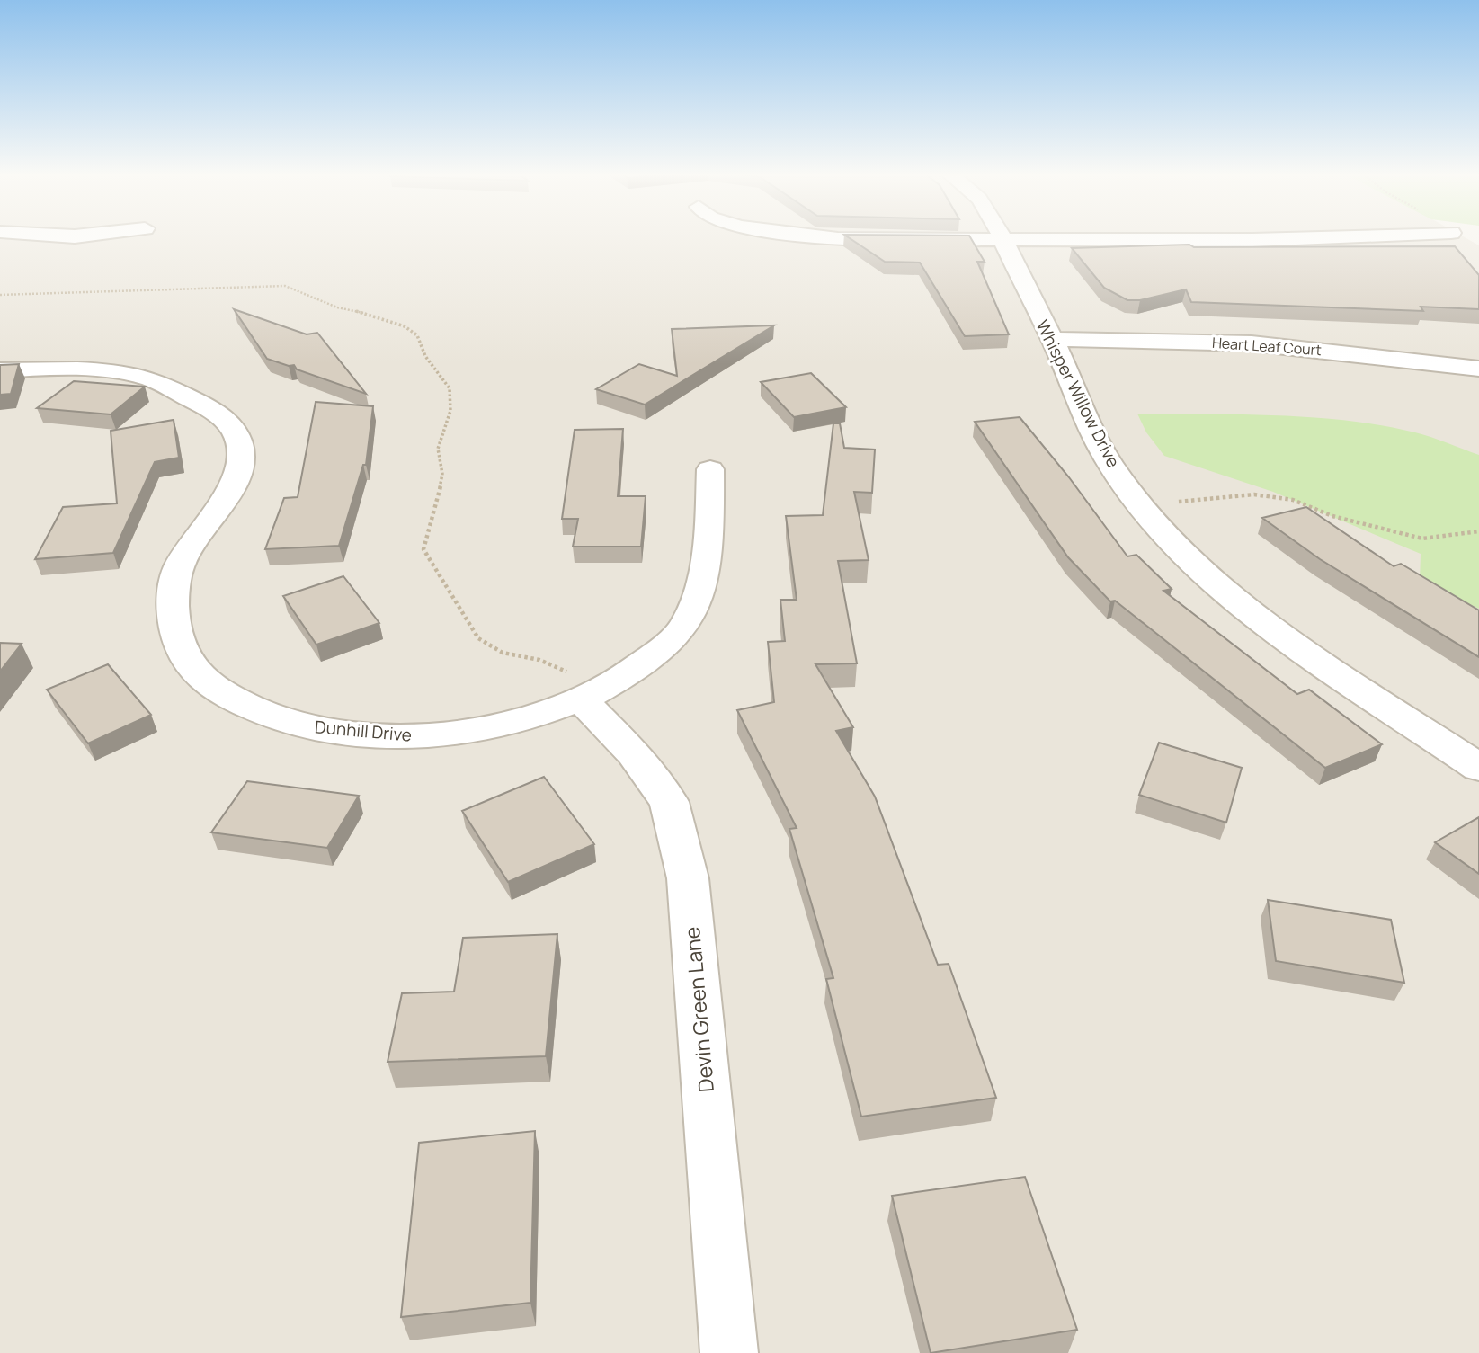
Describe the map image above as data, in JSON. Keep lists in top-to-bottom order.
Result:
{
  "streets": {
    "street": [
      "Heart Leaf Court",
      "Whisper Willow Drive",
      "Dunhill Drive",
      "Devin Green Lane"
    ]
  },
  "crossings": [
    ["Heart Leaf Court", "Whisper Willow Drive"],
    ["Dunhill Drive", "Devin Green Lane"]
  ]
}
